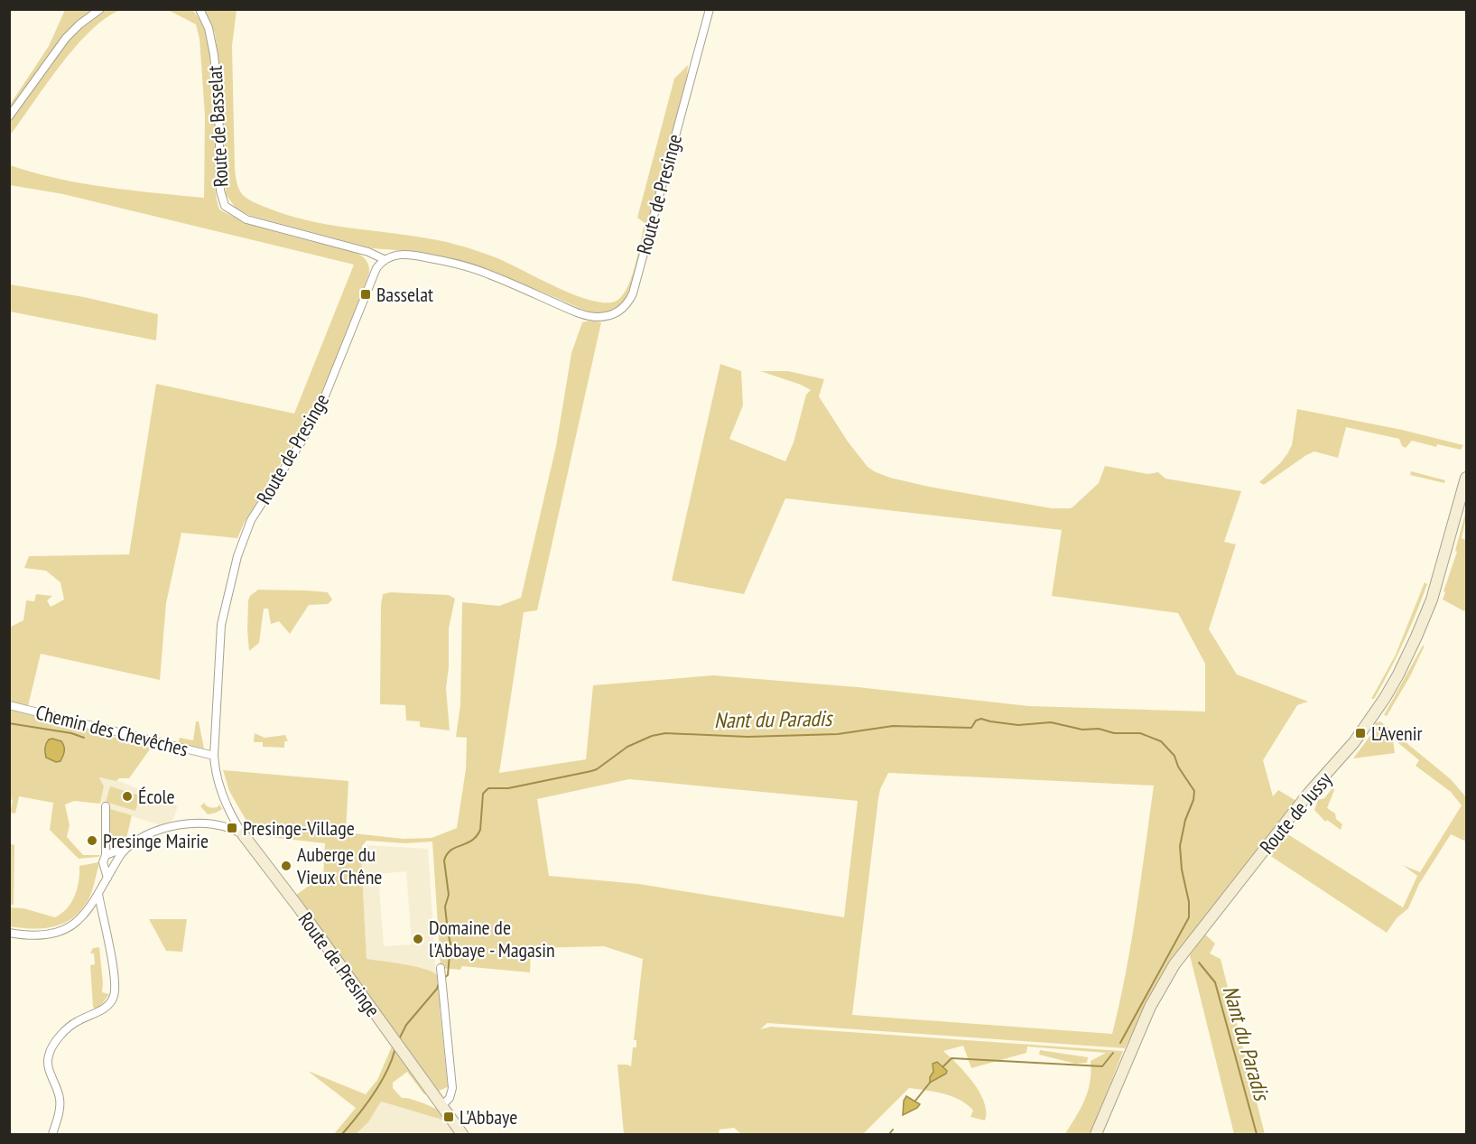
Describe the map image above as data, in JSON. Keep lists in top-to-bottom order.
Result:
{
  "streets": {
    "main road": ["Route de Presinge", "Route de Jussy"],
    "street": ["Route de Basselat", "Chemin des Chevêches"]
  },
  "crossings": [
    ["Route de Basselat", "Route de Presinge"],
    ["Route de Presinge", "Chemin des Chevêches"]
  ],
  "water": ["Nant du Paradis"],
  "places": {
    "transit": [
      "Basselat",
      "L'Avenir",
      "Presinge-Village",
      "L'Abbaye"
    ],
    "other": [
      "École",
      "Presinge Mairie",
      "Auberge du Vieux Chêne",
      "Domaine de l'Abbaye - Magasin"
    ]
  }
}
